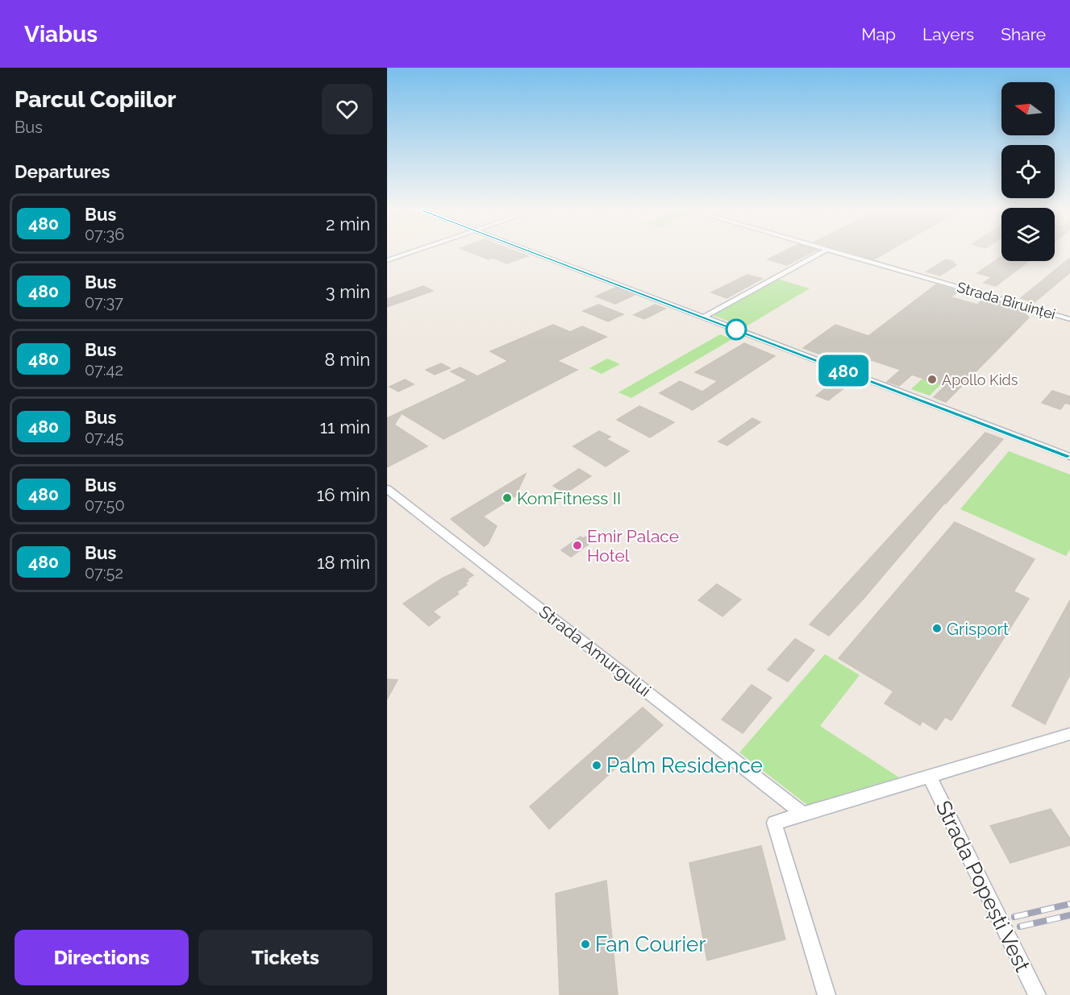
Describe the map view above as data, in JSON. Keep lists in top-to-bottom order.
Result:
{
  "streets": {
    "street": ["Strada Biruinței", "Strada Amurgului", "Strada Popești Vest"]
  },
  "places": [
    "Apollo Kids",
    "KomFitness II",
    "Emir Palace Hotel",
    "Grisport",
    "Palm Residence",
    "Fan Courier"
  ],
  "lines": ["bus line 480"],
  "north": "left",
  "page": {
    "header": "Viabus",
    "nav": ["Map", "Layers", "Share"],
    "heading": [
      ["Parcul Copiilor", "Bus"],
      "Departures"
    ],
    "on_map": "480",
    "list": [
      {
        "mark": "480",
        "name": "Bus",
        "note": "07:36",
        "value": "2 min"
      },
      {
        "mark": "480",
        "name": "Bus",
        "note": "07:37",
        "value": "3 min"
      },
      {
        "mark": "480",
        "name": "Bus",
        "note": "07:42",
        "value": "8 min"
      },
      {
        "mark": "480",
        "name": "Bus",
        "note": "07:45",
        "value": "11 min"
      },
      {
        "mark": "480",
        "name": "Bus",
        "note": "07:50",
        "value": "16 min"
      },
      {
        "mark": "480",
        "name": "Bus",
        "note": "07:52",
        "value": "18 min"
      }
    ],
    "buttons": ["Directions", "Tickets"]
  }
}
